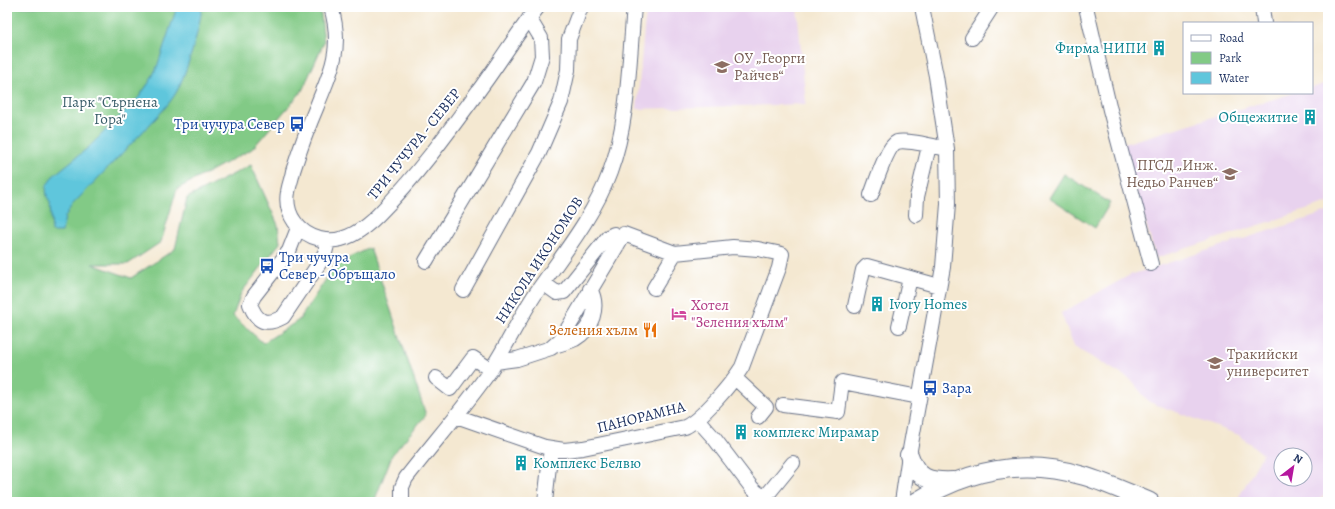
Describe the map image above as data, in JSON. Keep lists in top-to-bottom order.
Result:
{
  "streets": {
    "street": ["ТРИ ЧУЧУРА - СЕВЕР", "НИКОЛА ИКОНОМОВ", "ПАНОРАМНА"]
  },
  "crossings": [
    ["НИКОЛА ИКОНОМОВ", "ПАНОРАМНА"]
  ],
  "parks": ["Парк \"Сърнена Гора\""],
  "places": {
    "building": [
      "Фирма НИПИ",
      "Общежитие",
      "Ivory Homes",
      "комплекс Мирамар",
      "Комплекс Белвю"
    ],
    "school or university": ["ОУ „Георги Райчев“", "ПГСД „Инж. Недьо Ранчев“", "Тракийски университет"],
    "bus stop": ["Три чучура Север", "Три чучура Север - Обръщало", "Зара"],
    "hotel": ["Хотел \"Зеления хълм\""],
    "restaurant": ["Зеления хълм"]
  },
  "legend": ["Road", "Park", "Water"],
  "north": "top right"
}
